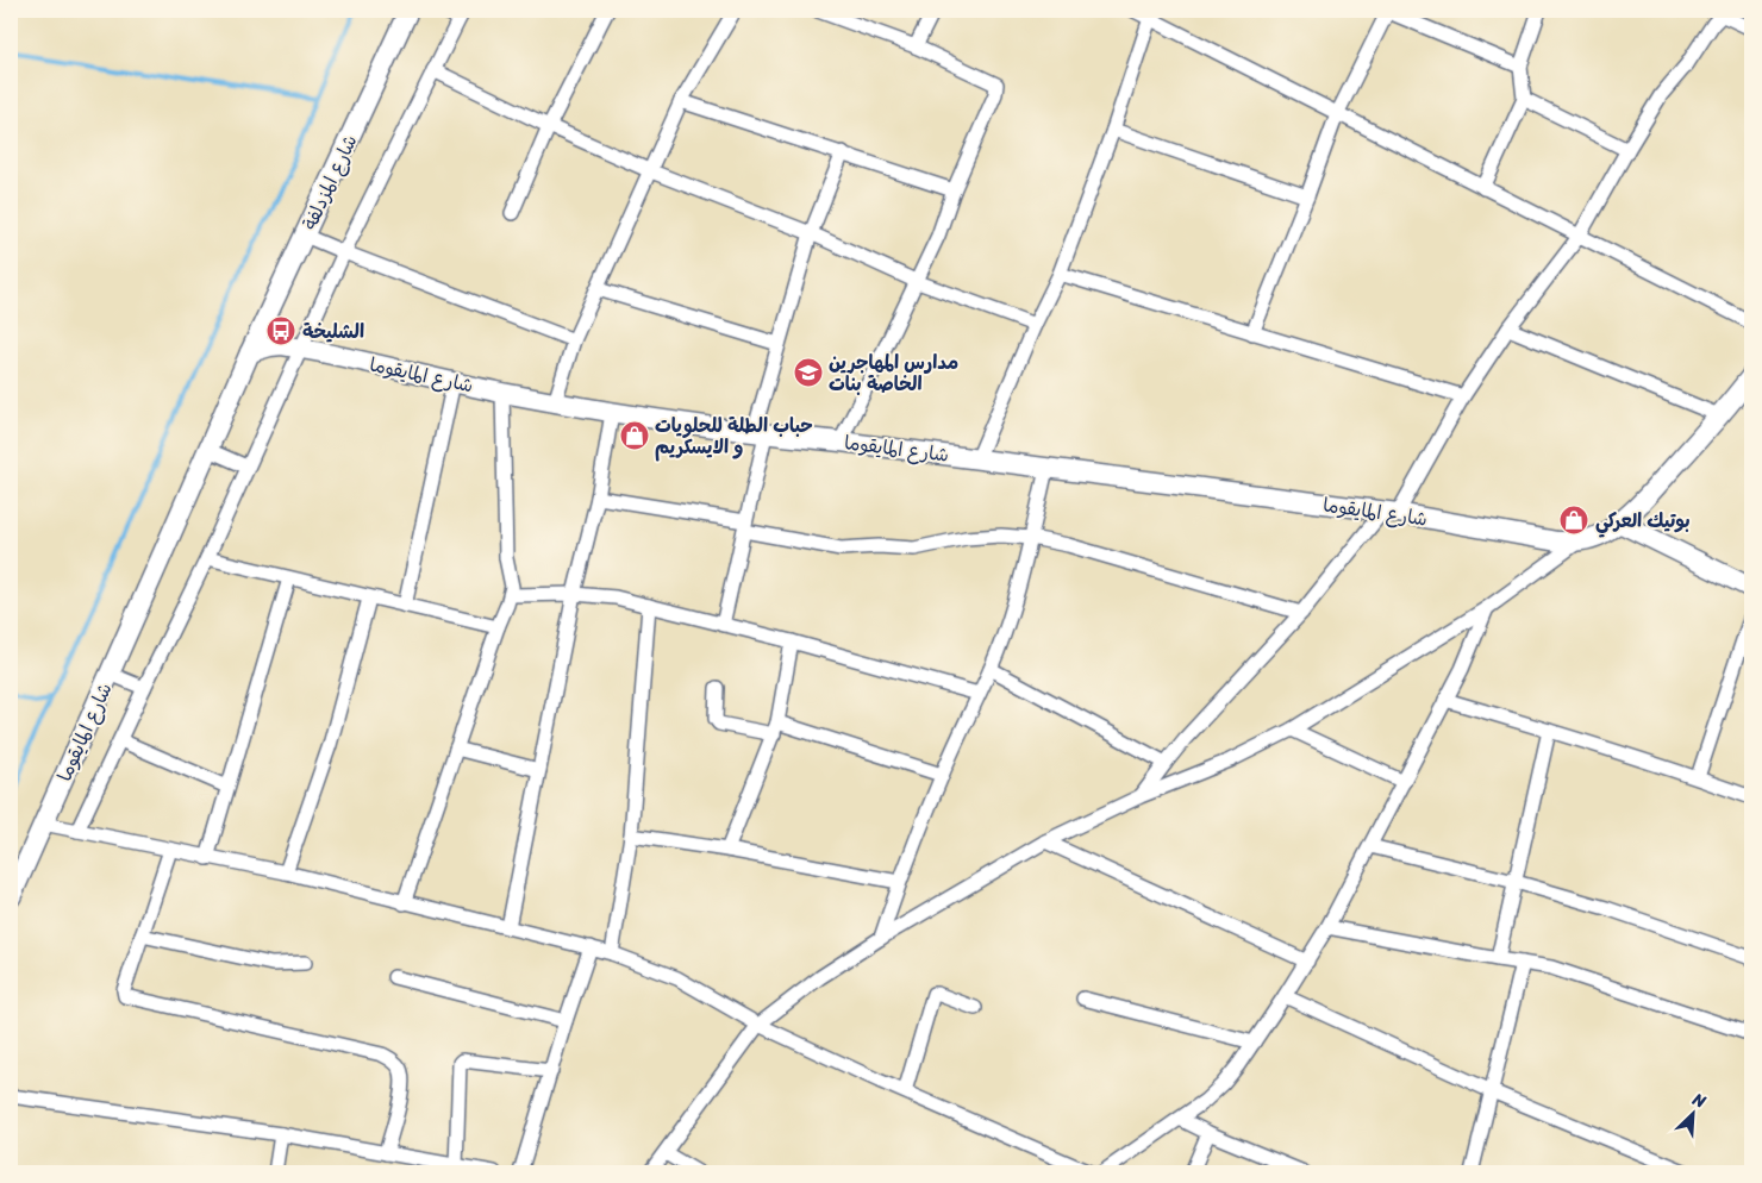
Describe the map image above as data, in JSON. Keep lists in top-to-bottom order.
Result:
{
  "streets": {
    "street": ["شارع المزدلفة", "شارع المايقوما"]
  },
  "crossings": [
    ["شارع المزدلفة", "شارع المايقوما"]
  ],
  "places": {
    "bus stop": ["الشليخة"],
    "school or university": ["مدارس المهاجرين الخاصة بنات"],
    "shop": ["حباب الطلة للحلويات و الايسكريم", "بوتيك العركي"]
  },
  "north": "top right"
}
